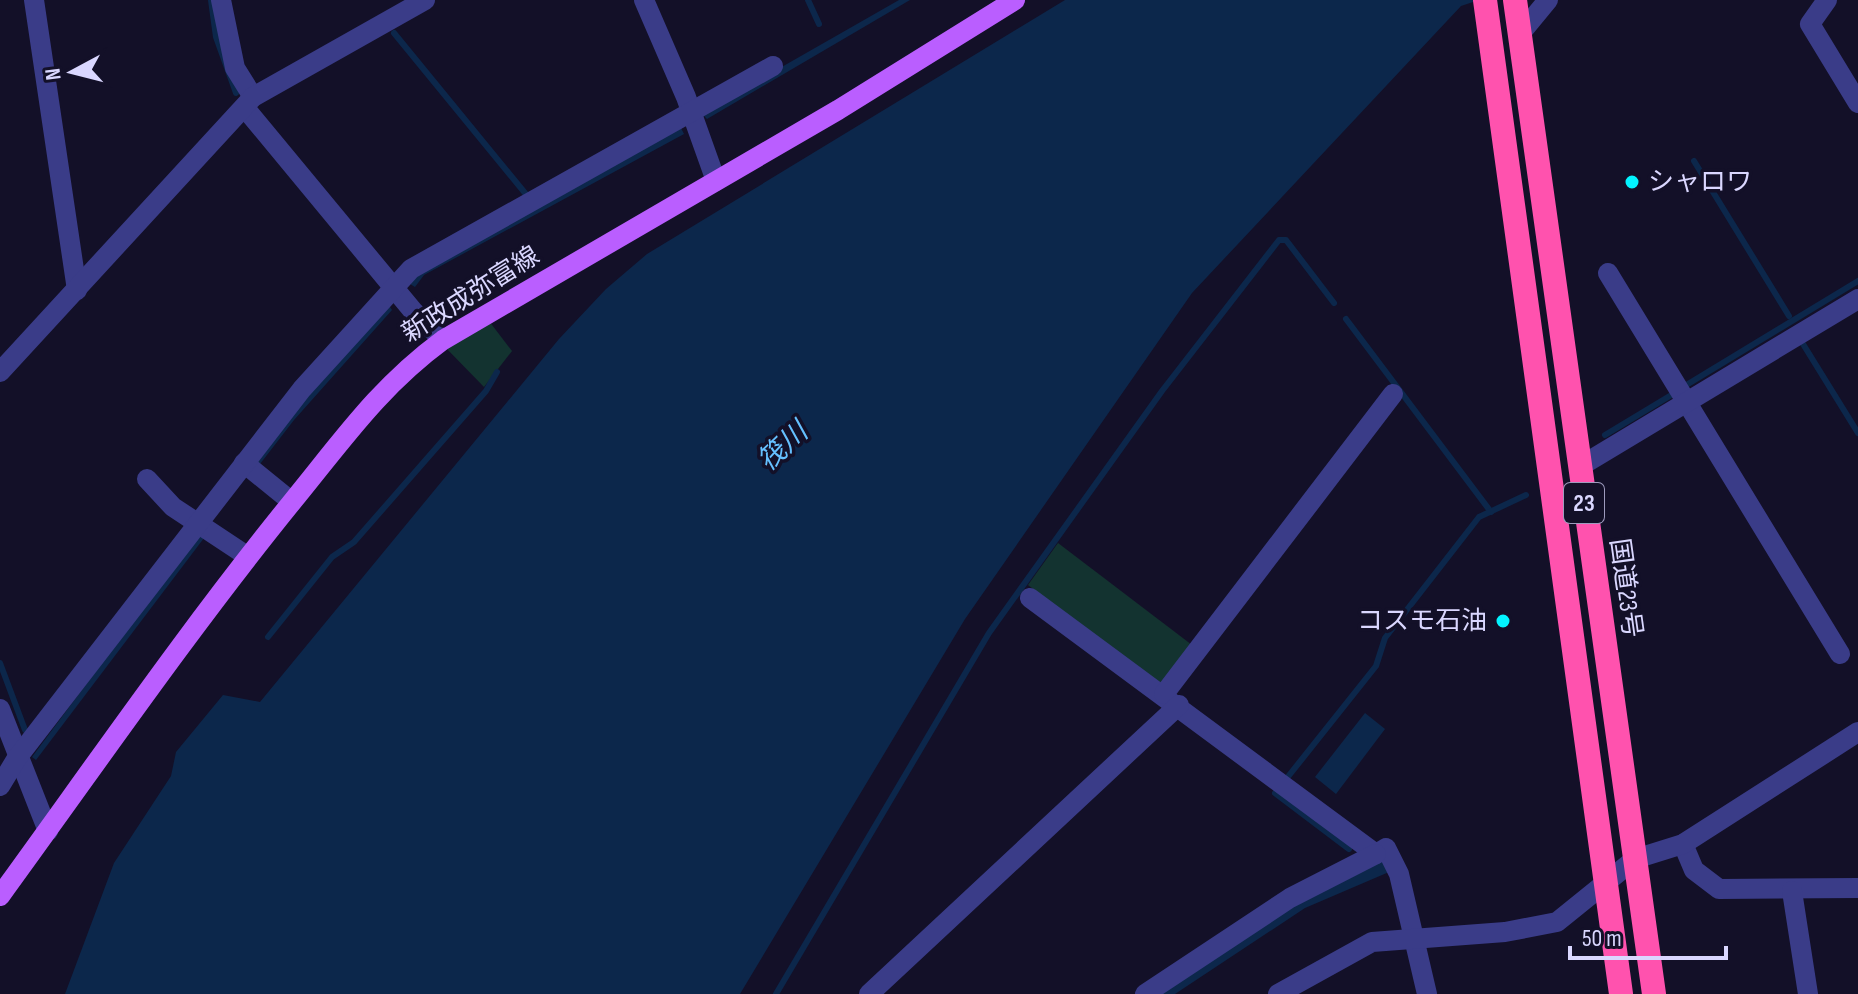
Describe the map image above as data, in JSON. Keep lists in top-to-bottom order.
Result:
{
  "streets": {
    "highway": ["23", "国道23号"],
    "main road": ["新政成弥富線"]
  },
  "water": ["筏川"],
  "places": ["シャロワ", "コスモ石油"],
  "scale_bar": "50 m",
  "north": "left"
}
